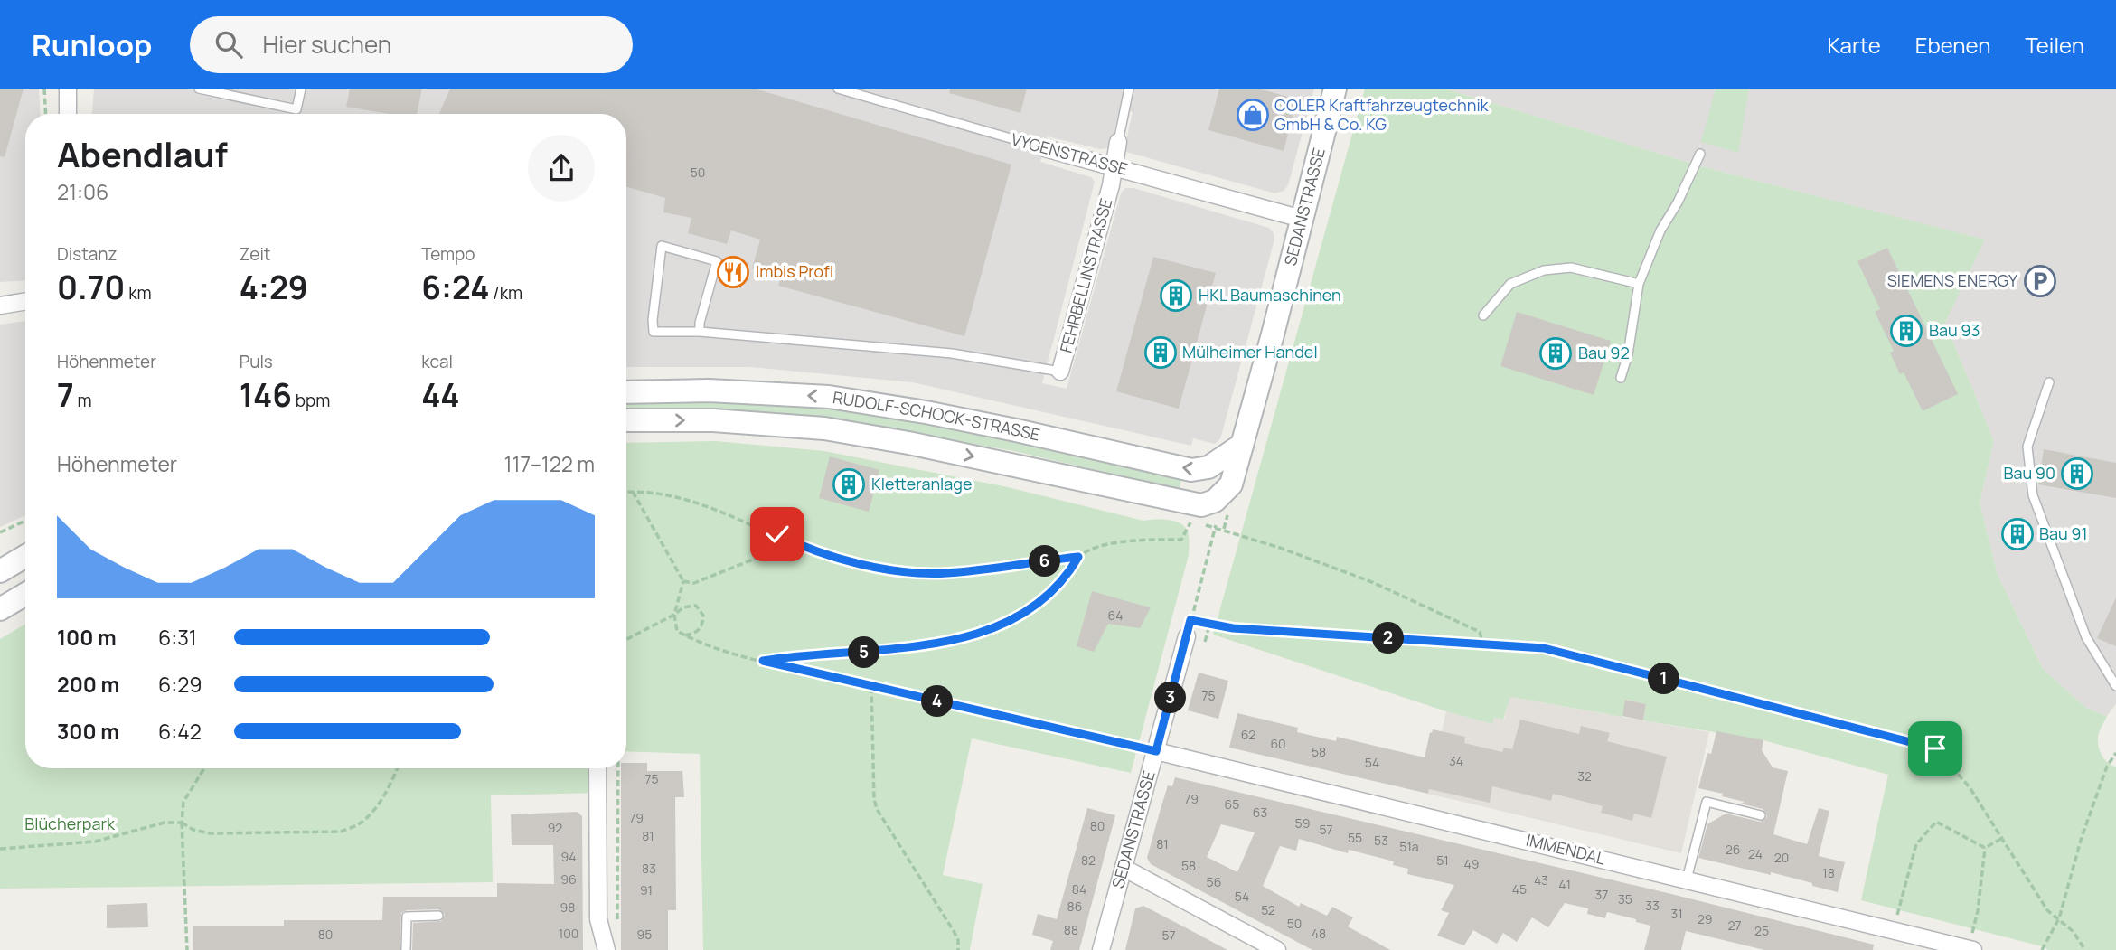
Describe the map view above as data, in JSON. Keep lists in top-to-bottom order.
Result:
{
  "streets": {
    "main road": ["SEDANSTRASSE", "RUDOLF-SCHOCK-STRASSE"],
    "street": ["VYGENSTRASSE", "FEHRBELLINSTRASSE", "IMMENDAL"]
  },
  "crossings": [
    ["VYGENSTRASSE", "SEDANSTRASSE"],
    ["VYGENSTRASSE", "FEHRBELLINSTRASSE"],
    ["SEDANSTRASSE", "RUDOLF-SCHOCK-STRASSE"],
    ["SEDANSTRASSE", "IMMENDAL"]
  ],
  "parks": ["Blücherpark"],
  "places": {
    "shop": ["COLER Kraftfahrzeugtechnik GmbH & Co. KG"],
    "restaurant": ["Imbis Profi"],
    "parking": ["SIEMENS ENERGY"],
    "building": [
      "HKL Baumaschinen",
      "Bau 93",
      "Mülheimer Handel",
      "Bau 92",
      "Bau 90",
      "Kletteranlage",
      "Bau 91"
    ]
  },
  "house_numbers": [
    "50",
    "64",
    "75",
    "62",
    "60",
    "58",
    "34",
    "54",
    "32",
    "75",
    "79",
    "65",
    "63",
    "79",
    "59",
    "80",
    "92",
    "57",
    "81",
    "55",
    "53",
    "81",
    "51a",
    "26",
    "24",
    "94",
    "20",
    "82",
    "51",
    "49",
    "58",
    "83",
    "18",
    "96",
    "43",
    "56",
    "41",
    "84",
    "45",
    "91",
    "37",
    "54",
    "35",
    "33",
    "86",
    "98",
    "52",
    "31",
    "29",
    "50",
    "27",
    "88",
    "25",
    "100",
    "48",
    "80",
    "95",
    "57"
  ],
  "page": {
    "header": "Runloop",
    "search": "Hier suchen",
    "nav": ["Karte", "Ebenen", "Teilen"],
    "heading": ["Abendlauf", "21:06"],
    "stats": [
      ["Distanz", "0.70 km"],
      ["Zeit", "4:29"],
      ["Tempo", "6:24 /km"],
      ["Höhenmeter", "7 m"],
      ["Puls", "146 bpm"],
      ["kcal", "44"]
    ],
    "chart": ["Höhenmeter", "117–122 m"],
    "pins": [
      "6",
      "2",
      "5",
      "1",
      "3",
      "4"
    ],
    "list": [
      {
        "name": "100 m",
        "note": "6:31"
      },
      {
        "name": "200 m",
        "note": "6:29"
      },
      {
        "name": "300 m",
        "note": "6:42"
      }
    ]
  }
}
